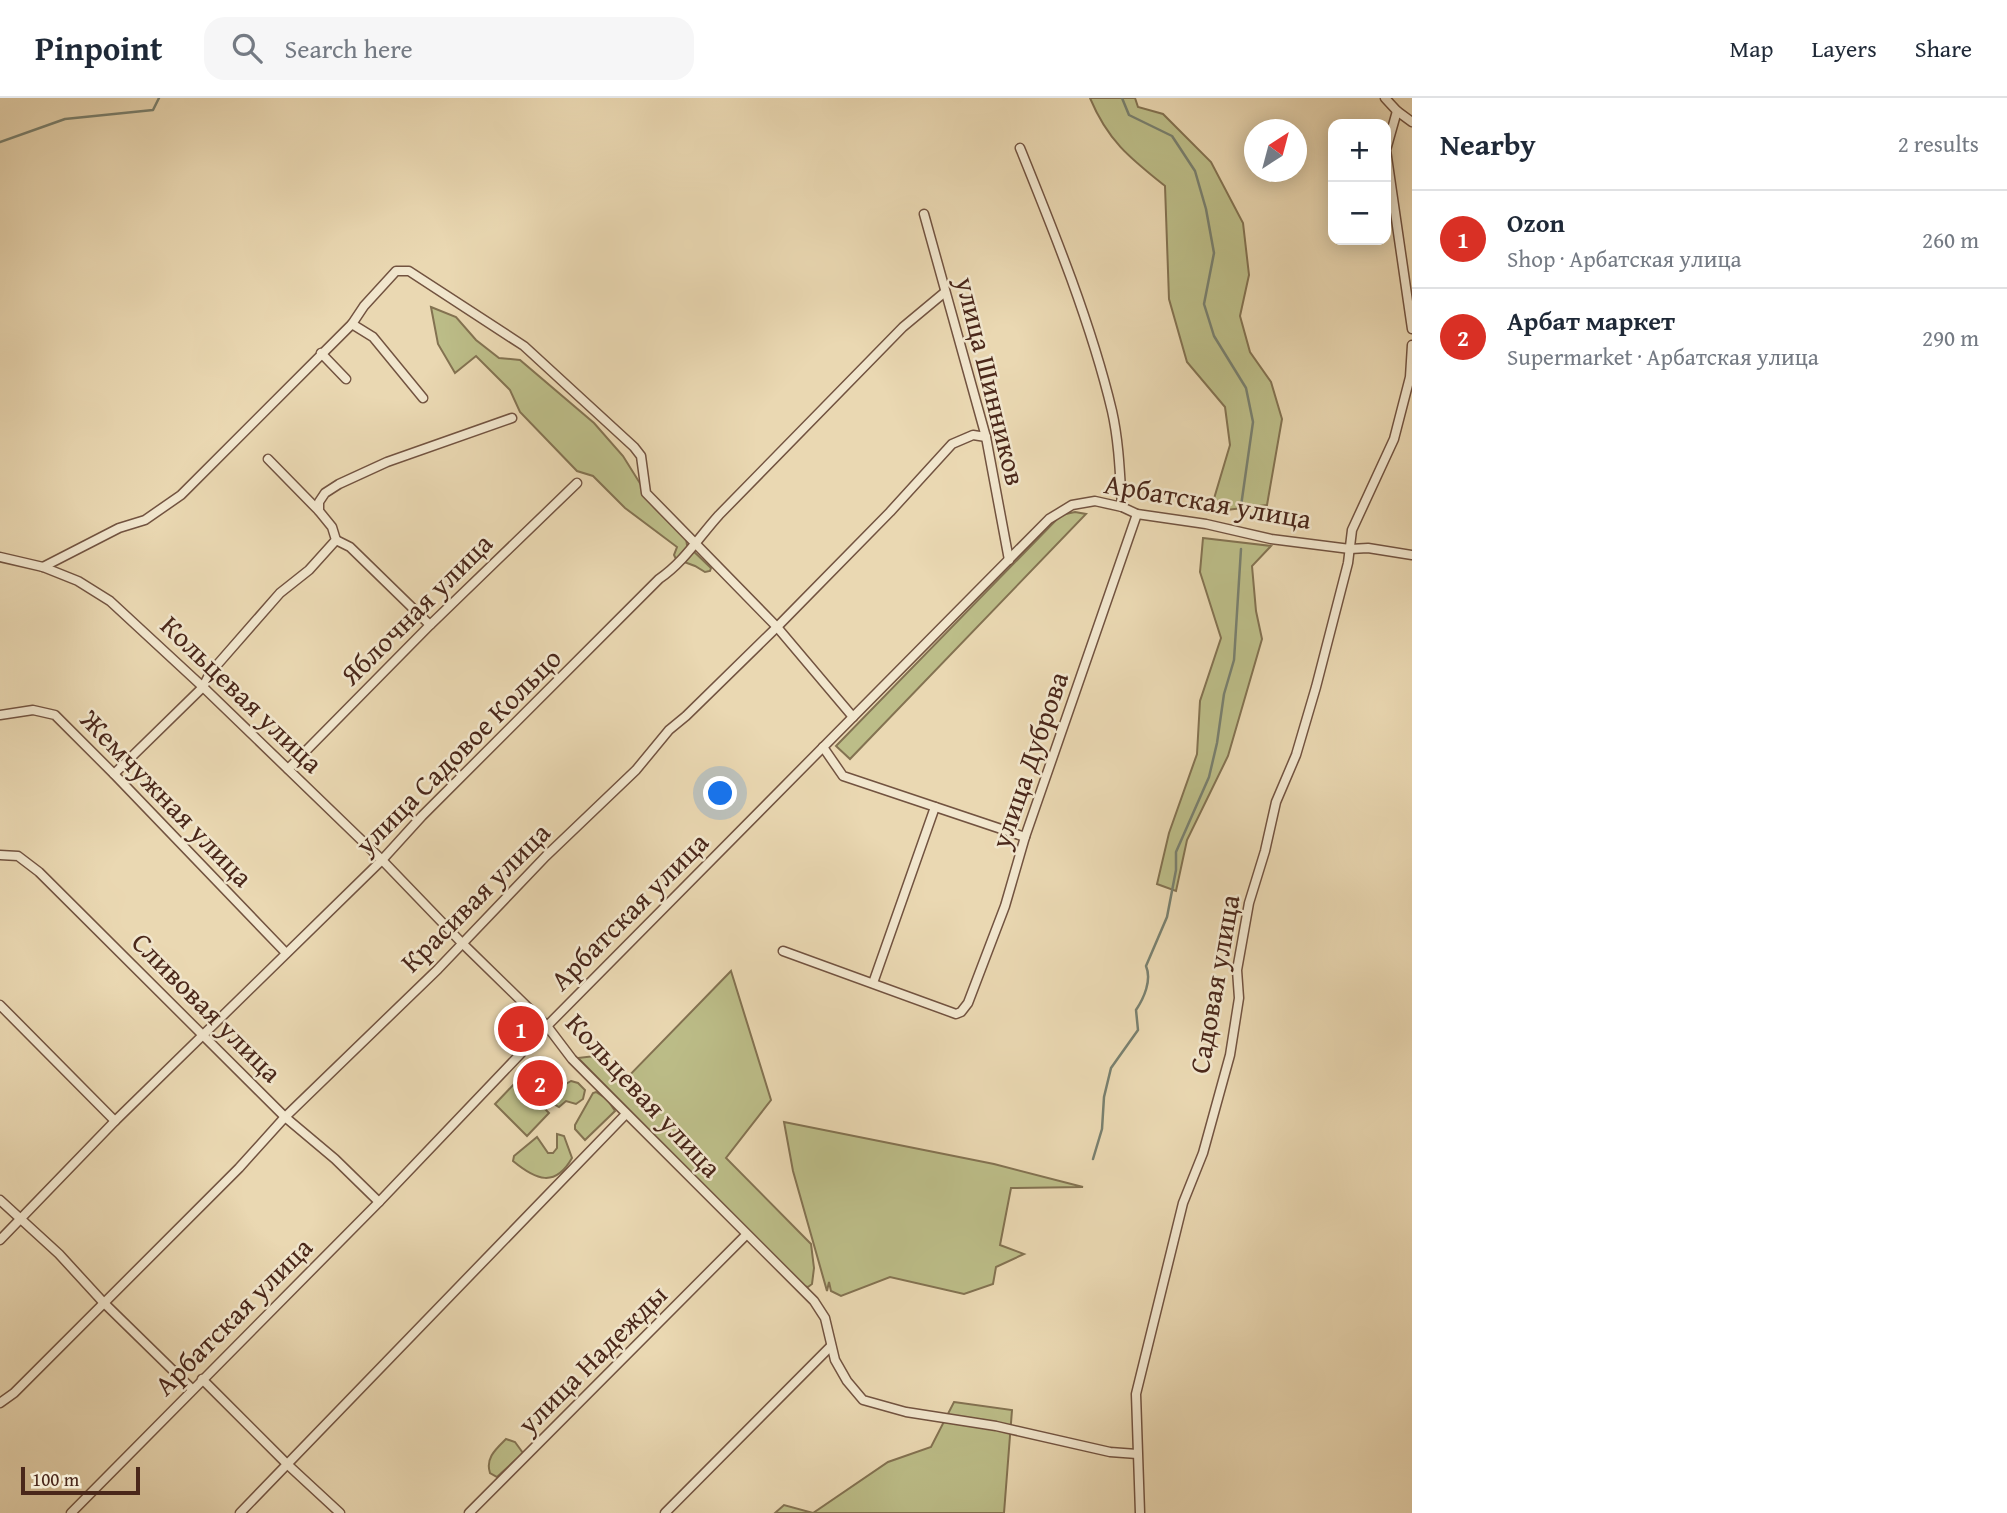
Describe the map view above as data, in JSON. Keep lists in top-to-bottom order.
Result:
{
  "streets": {
    "street": [
      "улица Шинников",
      "Арбатская улица",
      "Яблочная улица",
      "Кольцевая улица",
      "улица Садовое Кольцо",
      "улица Дуброва",
      "Жемчужная улица",
      "Красивая улица",
      "Садовая улица",
      "Сливовая улица",
      "улица Надежды"
    ]
  },
  "crossings": [
    ["улица Шинников", "Арбатская улица"],
    ["улица Шинников", "улица Садовое Кольцо"],
    ["улица Шинников", "Красивая улица"],
    ["Арбатская улица", "Кольцевая улица"],
    ["Арбатская улица", "улица Дуброва"],
    ["Арбатская улица", "Садовая улица"],
    ["Арбатская улица", "Сливовая улица"],
    ["Яблочная улица", "Кольцевая улица"],
    ["Кольцевая улица", "улица Садовое Кольцо"],
    ["Кольцевая улица", "Красивая улица"],
    ["Кольцевая улица", "Садовая улица"],
    ["Кольцевая улица", "улица Надежды"],
    ["улица Садовое Кольцо", "Жемчужная улица"],
    ["улица Садовое Кольцо", "Сливовая улица"],
    ["Красивая улица", "Сливовая улица"]
  ],
  "scale_bar": "100 m",
  "north": "top right",
  "page": {
    "header": "Pinpoint",
    "search": "Search here",
    "nav": ["Map", "Layers", "Share"],
    "heading": ["Nearby", "2 results"],
    "map_buttons": ["+", "−"],
    "list": [
      {
        "mark": "1",
        "name": "Ozon",
        "note": "Shop · Арбатская улица",
        "value": "260 m"
      },
      {
        "mark": "2",
        "name": "Арбат маркет",
        "note": "Supermarket · Арбатская улица",
        "value": "290 m"
      }
    ],
    "pins": ["1", "2"],
    "scale": "100 m"
  }
}
